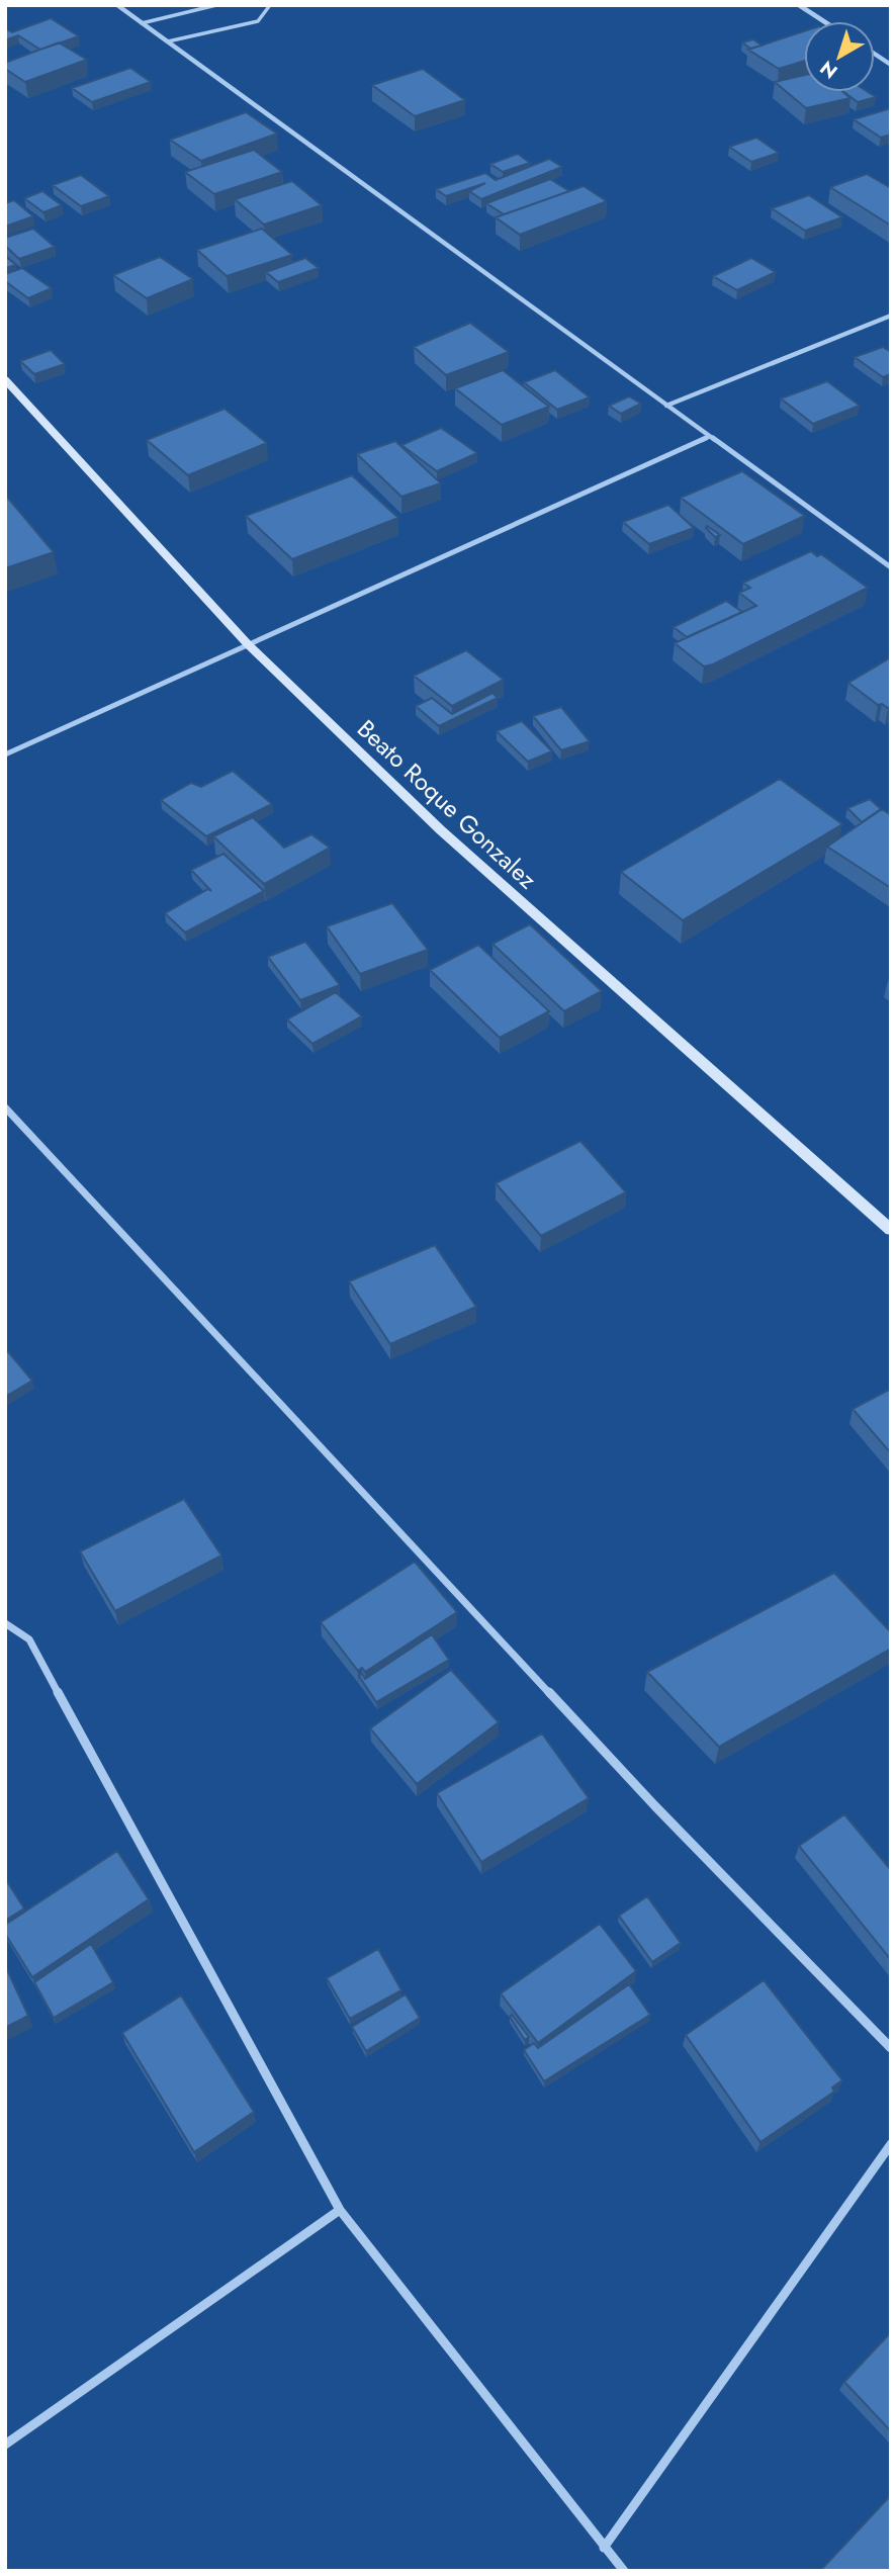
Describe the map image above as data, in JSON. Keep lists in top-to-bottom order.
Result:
{
  "streets": {
    "street": ["Beato Roque Gonzalez"]
  },
  "north": "bottom left"
}
